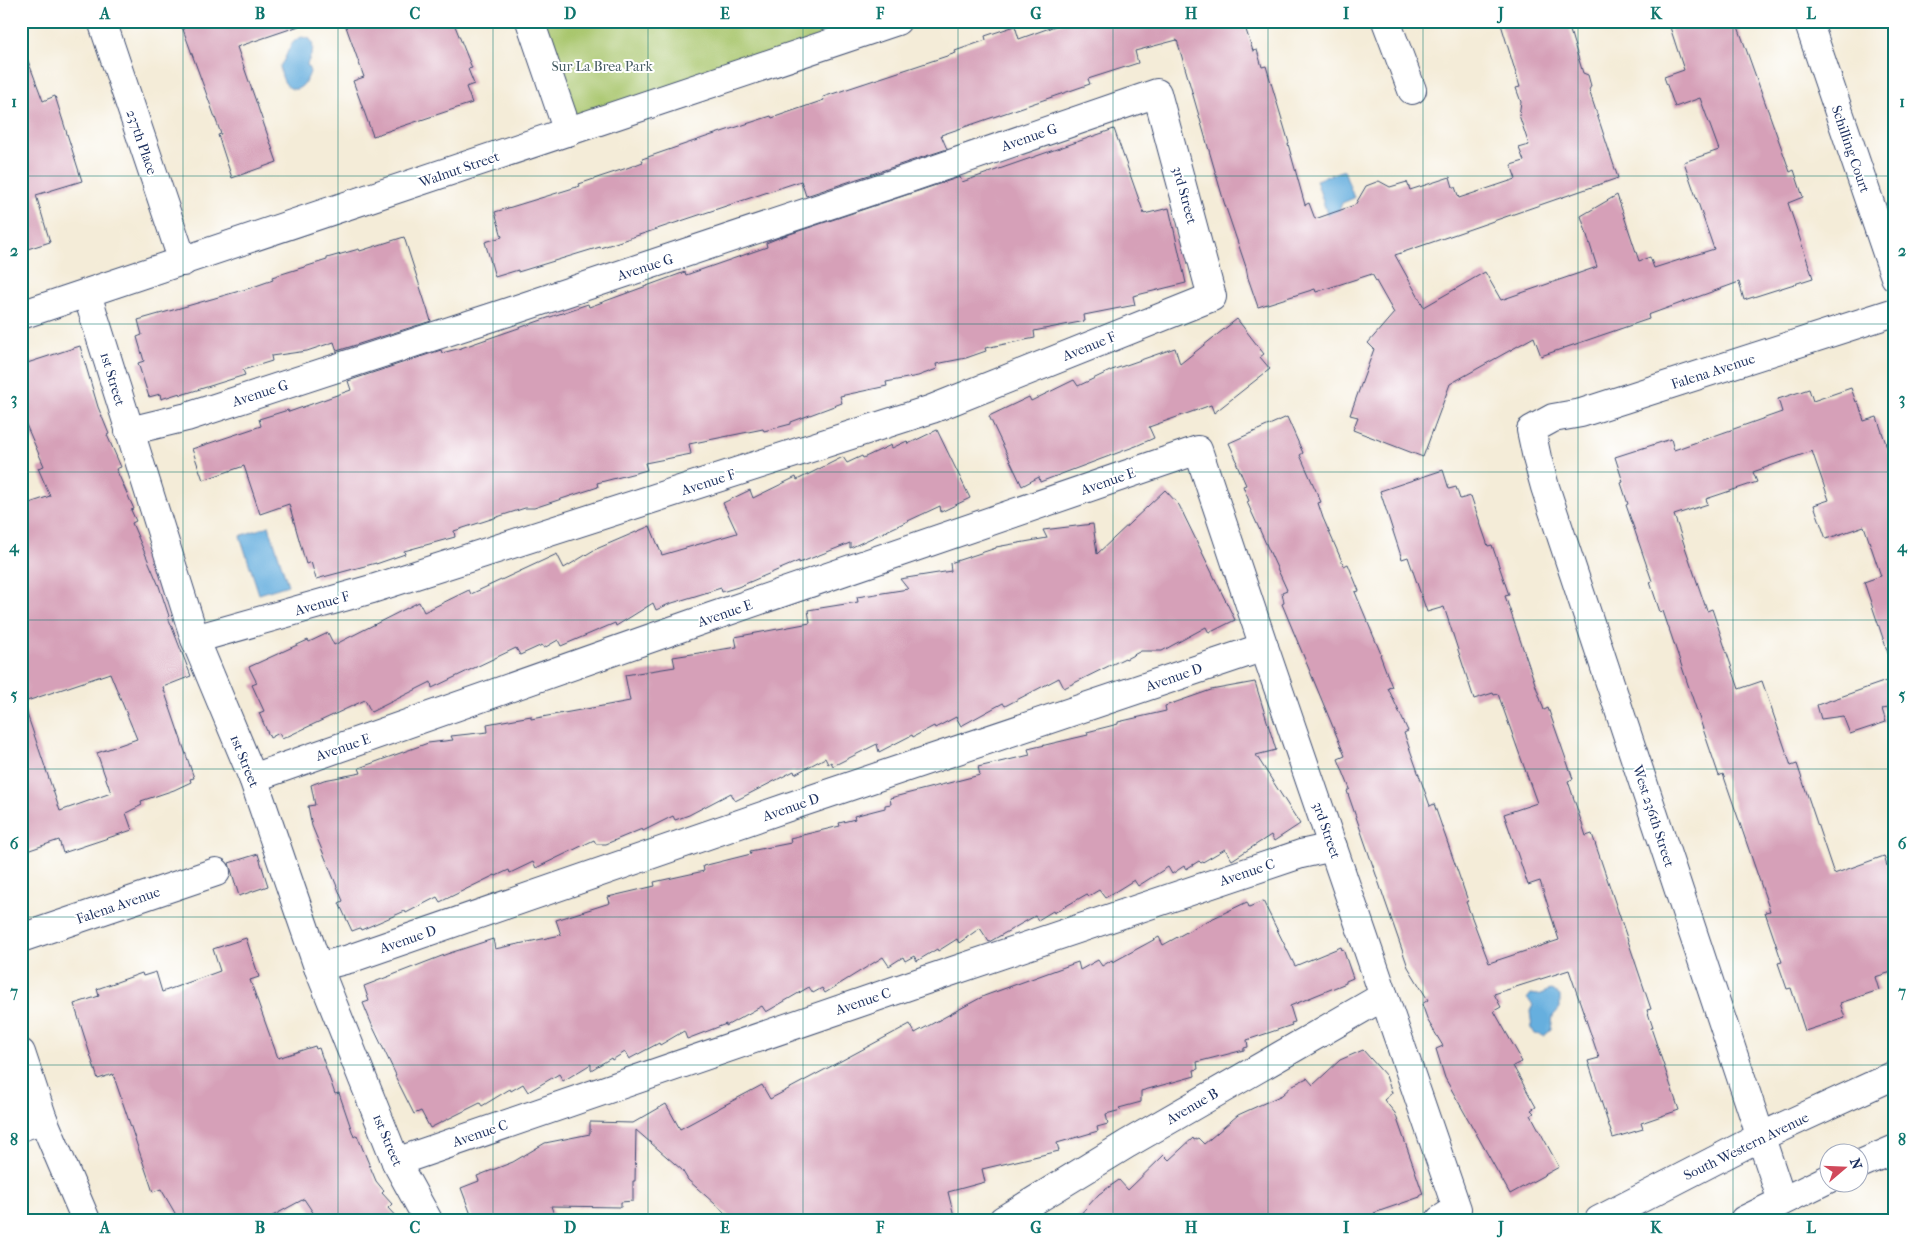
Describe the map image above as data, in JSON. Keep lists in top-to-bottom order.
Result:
{
  "streets": {
    "street": [
      "Avenue G",
      "237th Place",
      "Schilling Court",
      "Walnut Street",
      "3rd Street",
      "Avenue F",
      "Falena Avenue",
      "1st Street",
      "Avenue E",
      "Avenue D",
      "West 236th Street",
      "Avenue C",
      "Avenue B",
      "South Western Avenue"
    ]
  },
  "crossings": [
    ["Avenue G", "3rd Street"],
    ["Avenue G", "1st Street"],
    ["237th Place", "Walnut Street"],
    ["Walnut Street", "1st Street"],
    ["3rd Street", "Avenue F"],
    ["3rd Street", "Avenue E"],
    ["3rd Street", "Avenue D"],
    ["3rd Street", "Avenue C"],
    ["3rd Street", "Avenue B"],
    ["Avenue F", "1st Street"],
    ["Falena Avenue", "West 236th Street"],
    ["1st Street", "Avenue E"],
    ["1st Street", "Avenue D"],
    ["1st Street", "Avenue C"],
    ["West 236th Street", "South Western Avenue"]
  ],
  "parks": ["Sur La Brea Park"],
  "north": "right",
  "grid": {
    "columns": [
      "A",
      "B",
      "C",
      "D",
      "E",
      "F",
      "G",
      "H",
      "I",
      "J",
      "K",
      "L"
    ],
    "rows": [
      "1",
      "2",
      "3",
      "4",
      "5",
      "6",
      "7",
      "8"
    ]
  }
}
